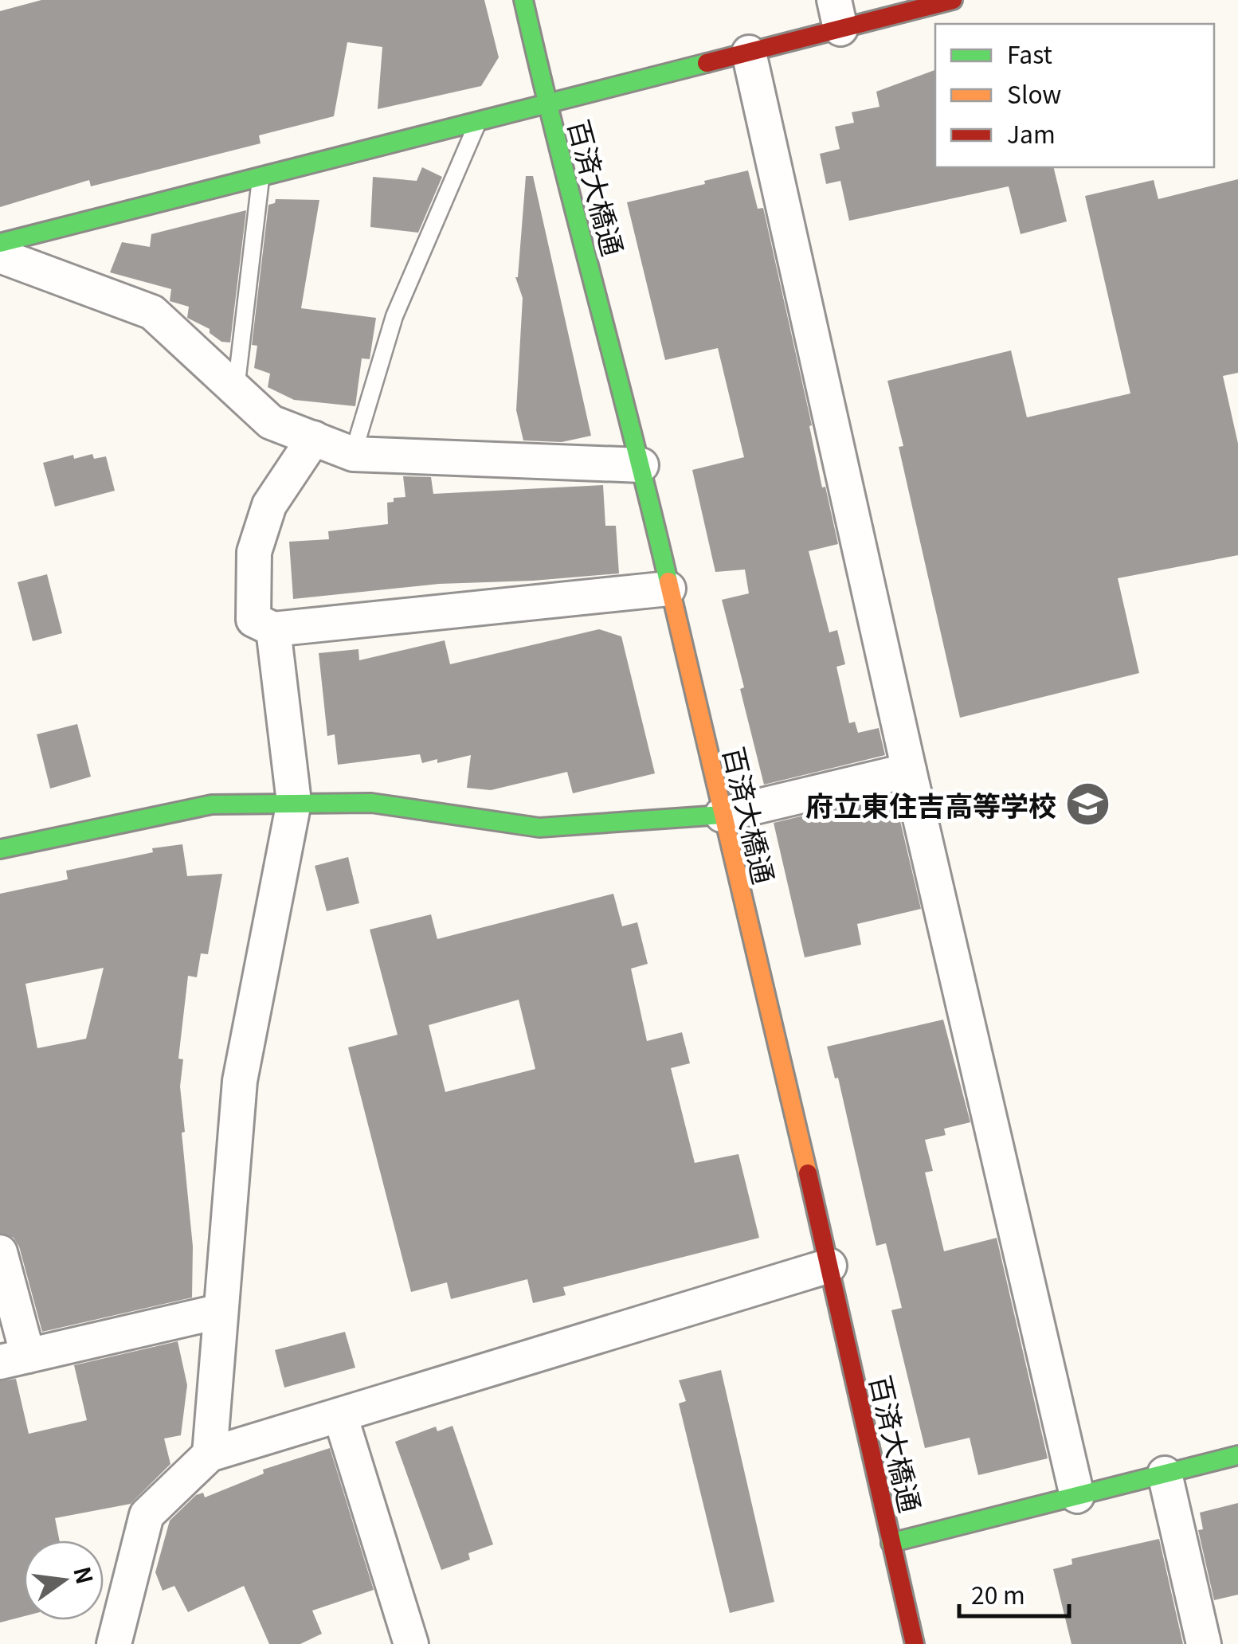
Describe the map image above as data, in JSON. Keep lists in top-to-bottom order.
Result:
{
  "streets": {
    "street": ["百済大橋通"]
  },
  "places": {
    "school or university": ["府立東住吉高等学校"]
  },
  "legend": ["Fast", "Slow", "Jam"],
  "scale_bar": "20 m",
  "north": "right"
}
